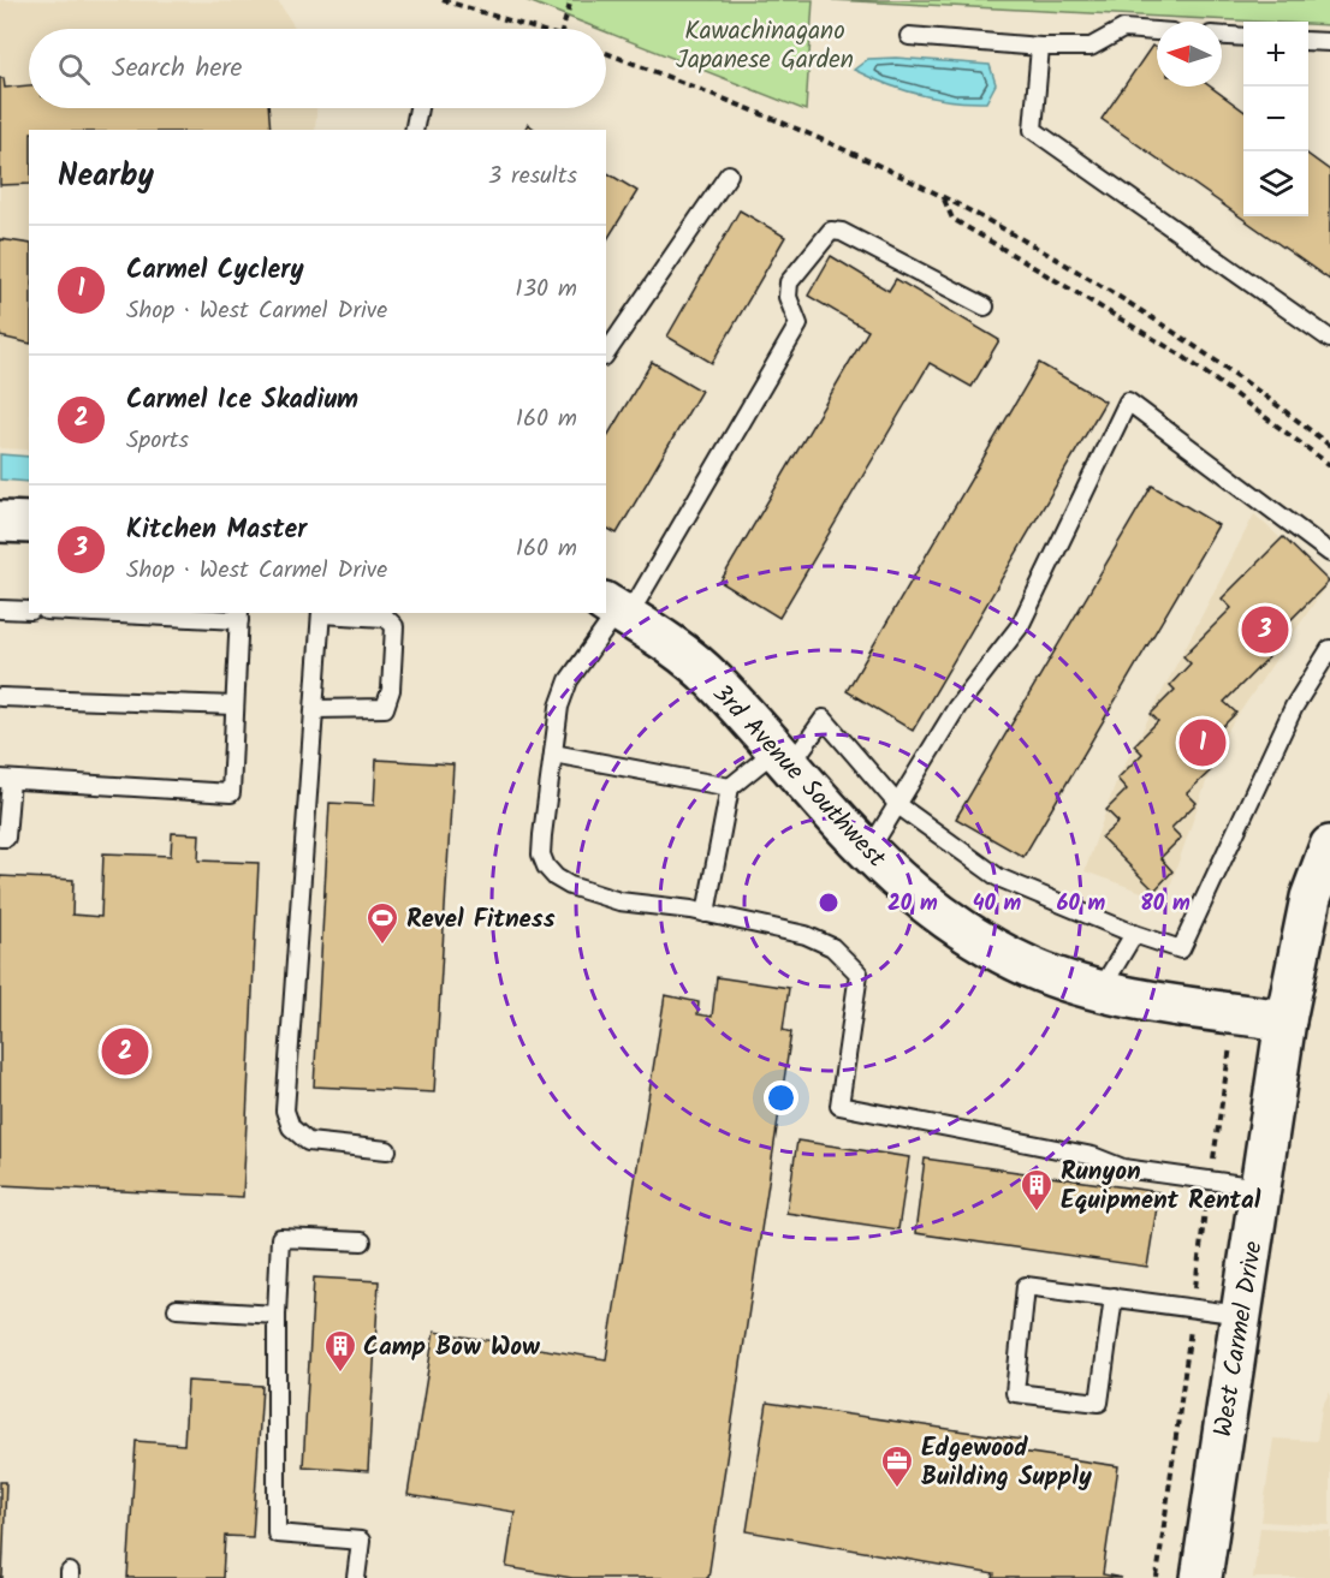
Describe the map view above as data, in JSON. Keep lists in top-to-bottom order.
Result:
{
  "streets": {
    "street": ["3rd Avenue Southwest", "West Carmel Drive"]
  },
  "crossings": [
    ["3rd Avenue Southwest", "West Carmel Drive"]
  ],
  "parks": ["Kawachinagano Japanese Garden"],
  "places": {
    "sports": ["Revel Fitness"],
    "building": ["Runyon Equipment Rental", "Camp Bow Wow"],
    "office": ["Edgewood Building Supply"]
  },
  "north": "left",
  "page": {
    "map_buttons": ["+", "−"],
    "search": "Search here",
    "heading": ["Nearby", "3 results"],
    "list": [
      {
        "mark": "1",
        "name": "Carmel Cyclery",
        "note": "Shop · West Carmel Drive",
        "value": "130 m"
      },
      {
        "mark": "2",
        "name": "Carmel Ice Skadium",
        "note": "Sports",
        "value": "160 m"
      },
      {
        "mark": "3",
        "name": "Kitchen Master",
        "note": "Shop · West Carmel Drive",
        "value": "160 m"
      }
    ],
    "pins": ["3", "1", "2"]
  },
  "rings": [
    "20 m",
    "40 m",
    "60 m",
    "80 m"
  ]
}
